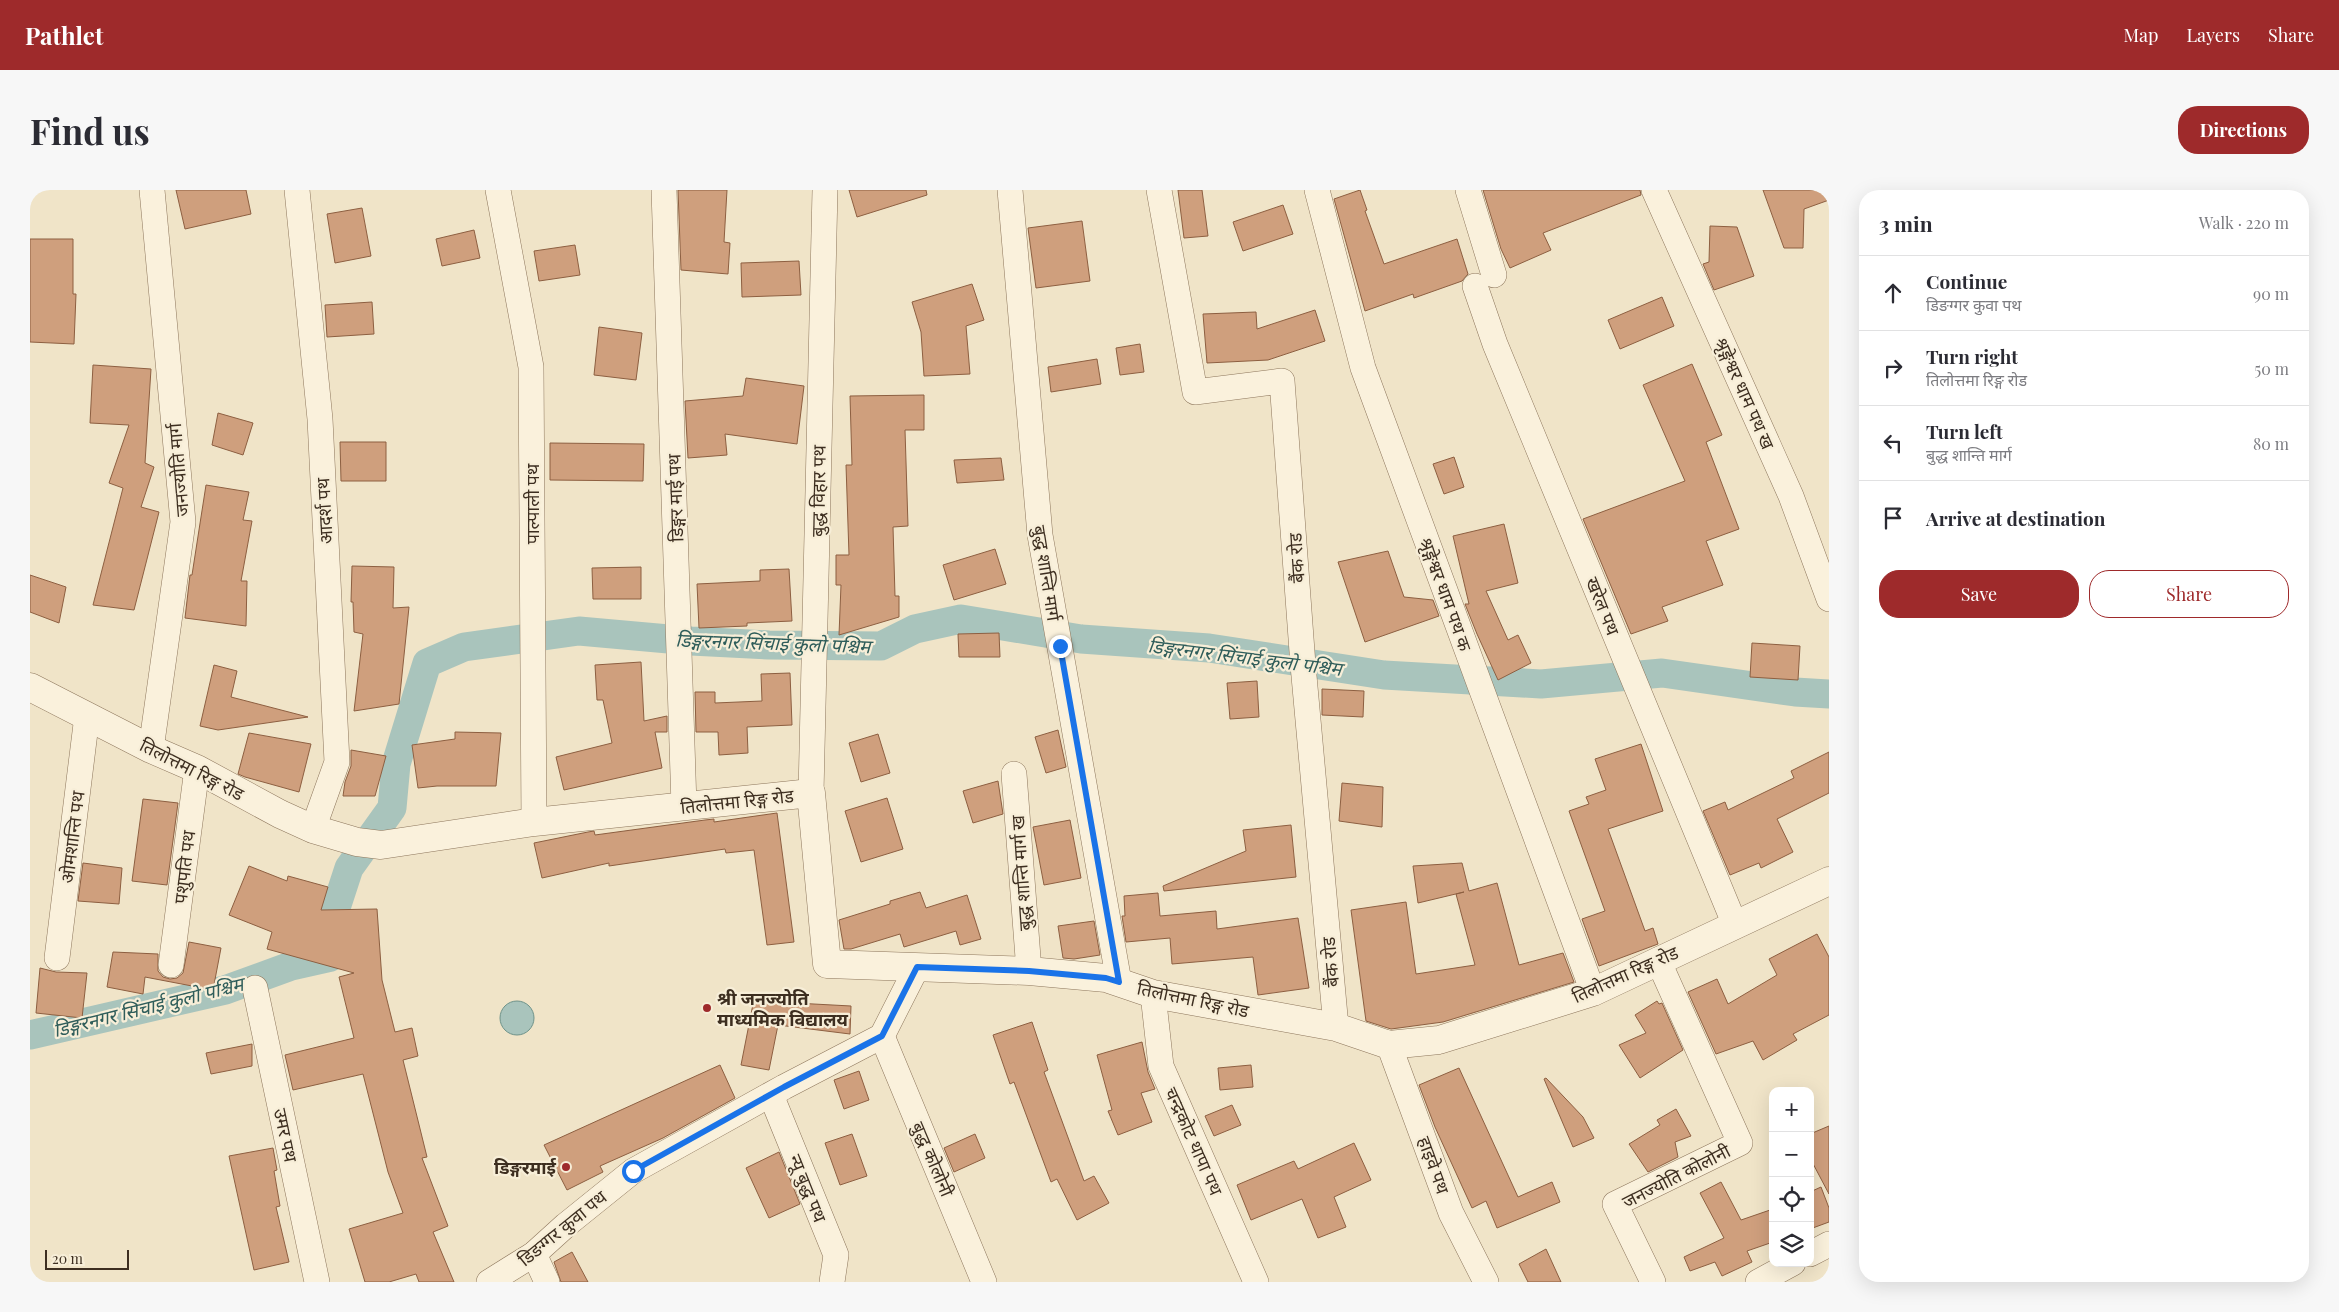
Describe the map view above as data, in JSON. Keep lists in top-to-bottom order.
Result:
{
  "streets": {
    "street": [
      "श्रृङ्गेश्वर धाम पथ ख",
      "जनज्योति मार्ग",
      "बुद्ध विहार पथ",
      "डिङ्गर माई पथ",
      "पाल्पाली पथ",
      "आदर्श पथ",
      "बैंक रोड",
      "बुद्ध शान्ति मार्ग",
      "श्रृङ्गेश्वर धाम पथ क",
      "खरेल पथ",
      "तिलोत्तमा रिङ्ग रोड",
      "ओमशान्ति पथ",
      "पशुपति पथ",
      "बुद्ध शान्ति मार्ग ख",
      "उमर पथ",
      "चन्द्रकोट थापा पथ",
      "बुद्ध कोलोनी",
      "हाइवे पथ",
      "जनज्योति कोलोनी",
      "न्यू बुद्ध पथ",
      "डिङग्गर कुवा पथ"
    ]
  },
  "crossings": [
    ["जनज्योति मार्ग", "तिलोत्तमा रिङ्ग रोड"],
    ["बुद्ध विहार पथ", "तिलोत्तमा रिङ्ग रोड"],
    ["डिङ्गर माई पथ", "तिलोत्तमा रिङ्ग रोड"],
    ["पाल्पाली पथ", "तिलोत्तमा रिङ्ग रोड"],
    ["आदर्श पथ", "तिलोत्तमा रिङ्ग रोड"],
    ["बैंक रोड", "तिलोत्तमा रिङ्ग रोड"],
    ["बुद्ध शान्ति मार्ग", "तिलोत्तमा रिङ्ग रोड"],
    ["श्रृङ्गेश्वर धाम पथ क", "तिलोत्तमा रिङ्ग रोड"],
    ["खरेल पथ", "तिलोत्तमा रिङ्ग रोड"],
    ["तिलोत्तमा रिङ्ग रोड", "ओमशान्ति पथ"],
    ["तिलोत्तमा रिङ्ग रोड", "पशुपति पथ"],
    ["तिलोत्तमा रिङ्ग रोड", "बुद्ध शान्ति मार्ग ख"],
    ["तिलोत्तमा रिङ्ग रोड", "चन्द्रकोट थापा पथ"],
    ["तिलोत्तमा रिङ्ग रोड", "हाइवे पथ"],
    ["तिलोत्तमा रिङ्ग रोड", "जनज्योति कोलोनी"],
    ["बुद्ध कोलोनी", "डिङग्गर कुवा पथ"],
    ["न्यू बुद्ध पथ", "डिङग्गर कुवा पथ"]
  ],
  "water": ["डिङ्गरनगर सिंचाई कुलो पश्चिम"],
  "places": ["श्री जनज्योति माध्यमिक विद्यालय", "डिङ्गरमाई"],
  "scale_bar": "20 m",
  "page": {
    "header": "Pathlet",
    "nav": ["Map", "Layers", "Share"],
    "buttons": [
      "Directions",
      ["Save", "Share"]
    ],
    "title": "Find us",
    "heading": ["3 min", "Walk · 220 m"],
    "list": [
      ["Continue", "डिङग्गर कुवा पथ", "90 m"],
      ["Turn right", "तिलोत्तमा रिङ्ग रोड", "50 m"],
      ["Turn left", "बुद्ध शान्ति मार्ग", "80 m"],
      "Arrive at destination"
    ],
    "map_buttons": ["+", "−"],
    "scale": "20 m"
  }
}
